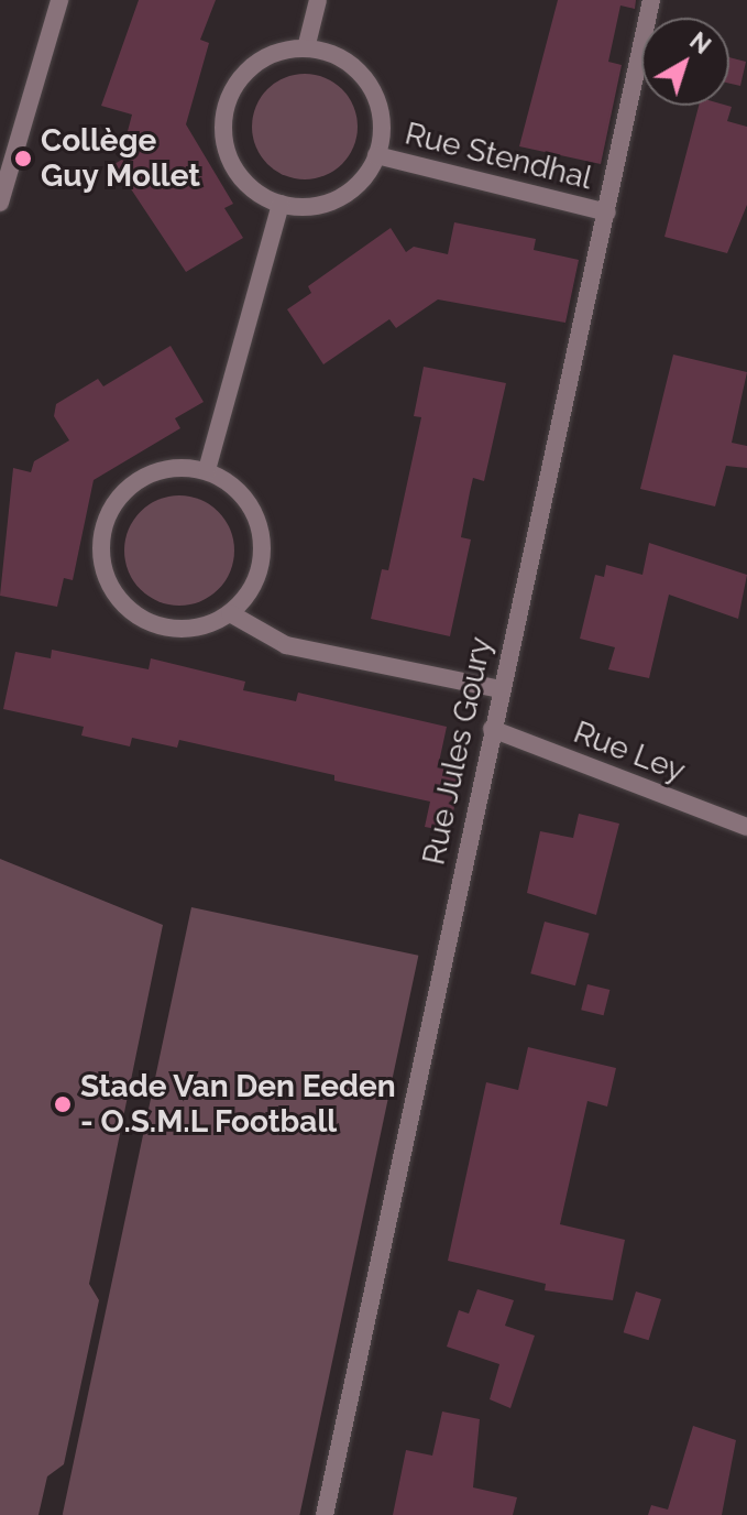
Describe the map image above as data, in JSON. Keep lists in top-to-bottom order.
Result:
{
  "streets": {
    "street": ["Rue Stendhal", "Rue Jules Goury", "Rue Ley"]
  },
  "crossings": [
    ["Rue Stendhal", "Rue Jules Goury"],
    ["Rue Jules Goury", "Rue Ley"]
  ],
  "places": ["Collège Guy Mollet", "Stade Van Den Eeden - O.S.M.L Football"],
  "north": "top right"
}
